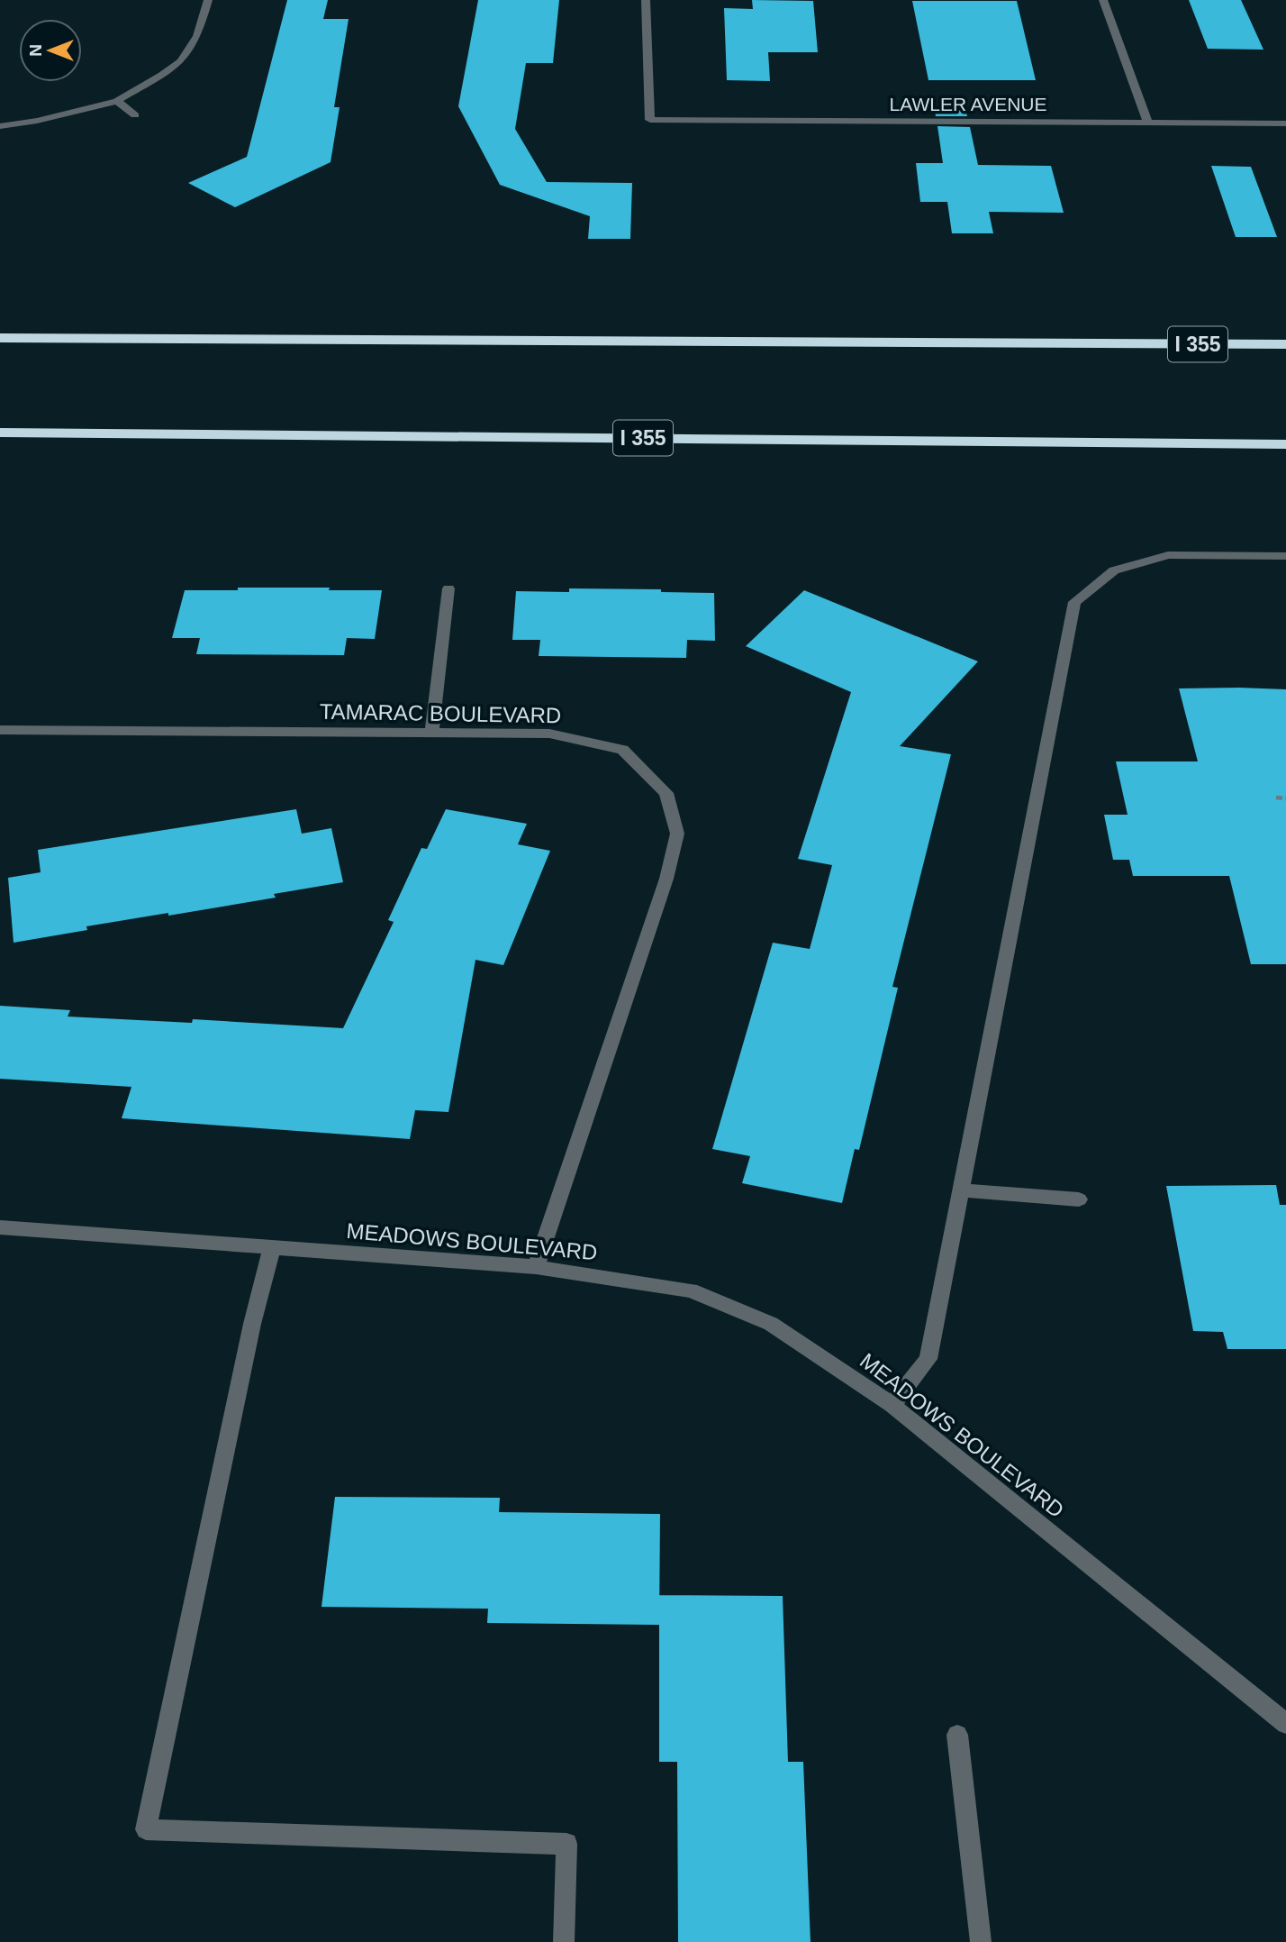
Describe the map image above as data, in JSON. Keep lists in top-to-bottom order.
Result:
{
  "streets": {
    "highway": ["I 355"],
    "street": ["LAWLER AVENUE", "TAMARAC BOULEVARD", "MEADOWS BOULEVARD"]
  },
  "crossings": [
    ["TAMARAC BOULEVARD", "MEADOWS BOULEVARD"]
  ],
  "north": "left"
}
